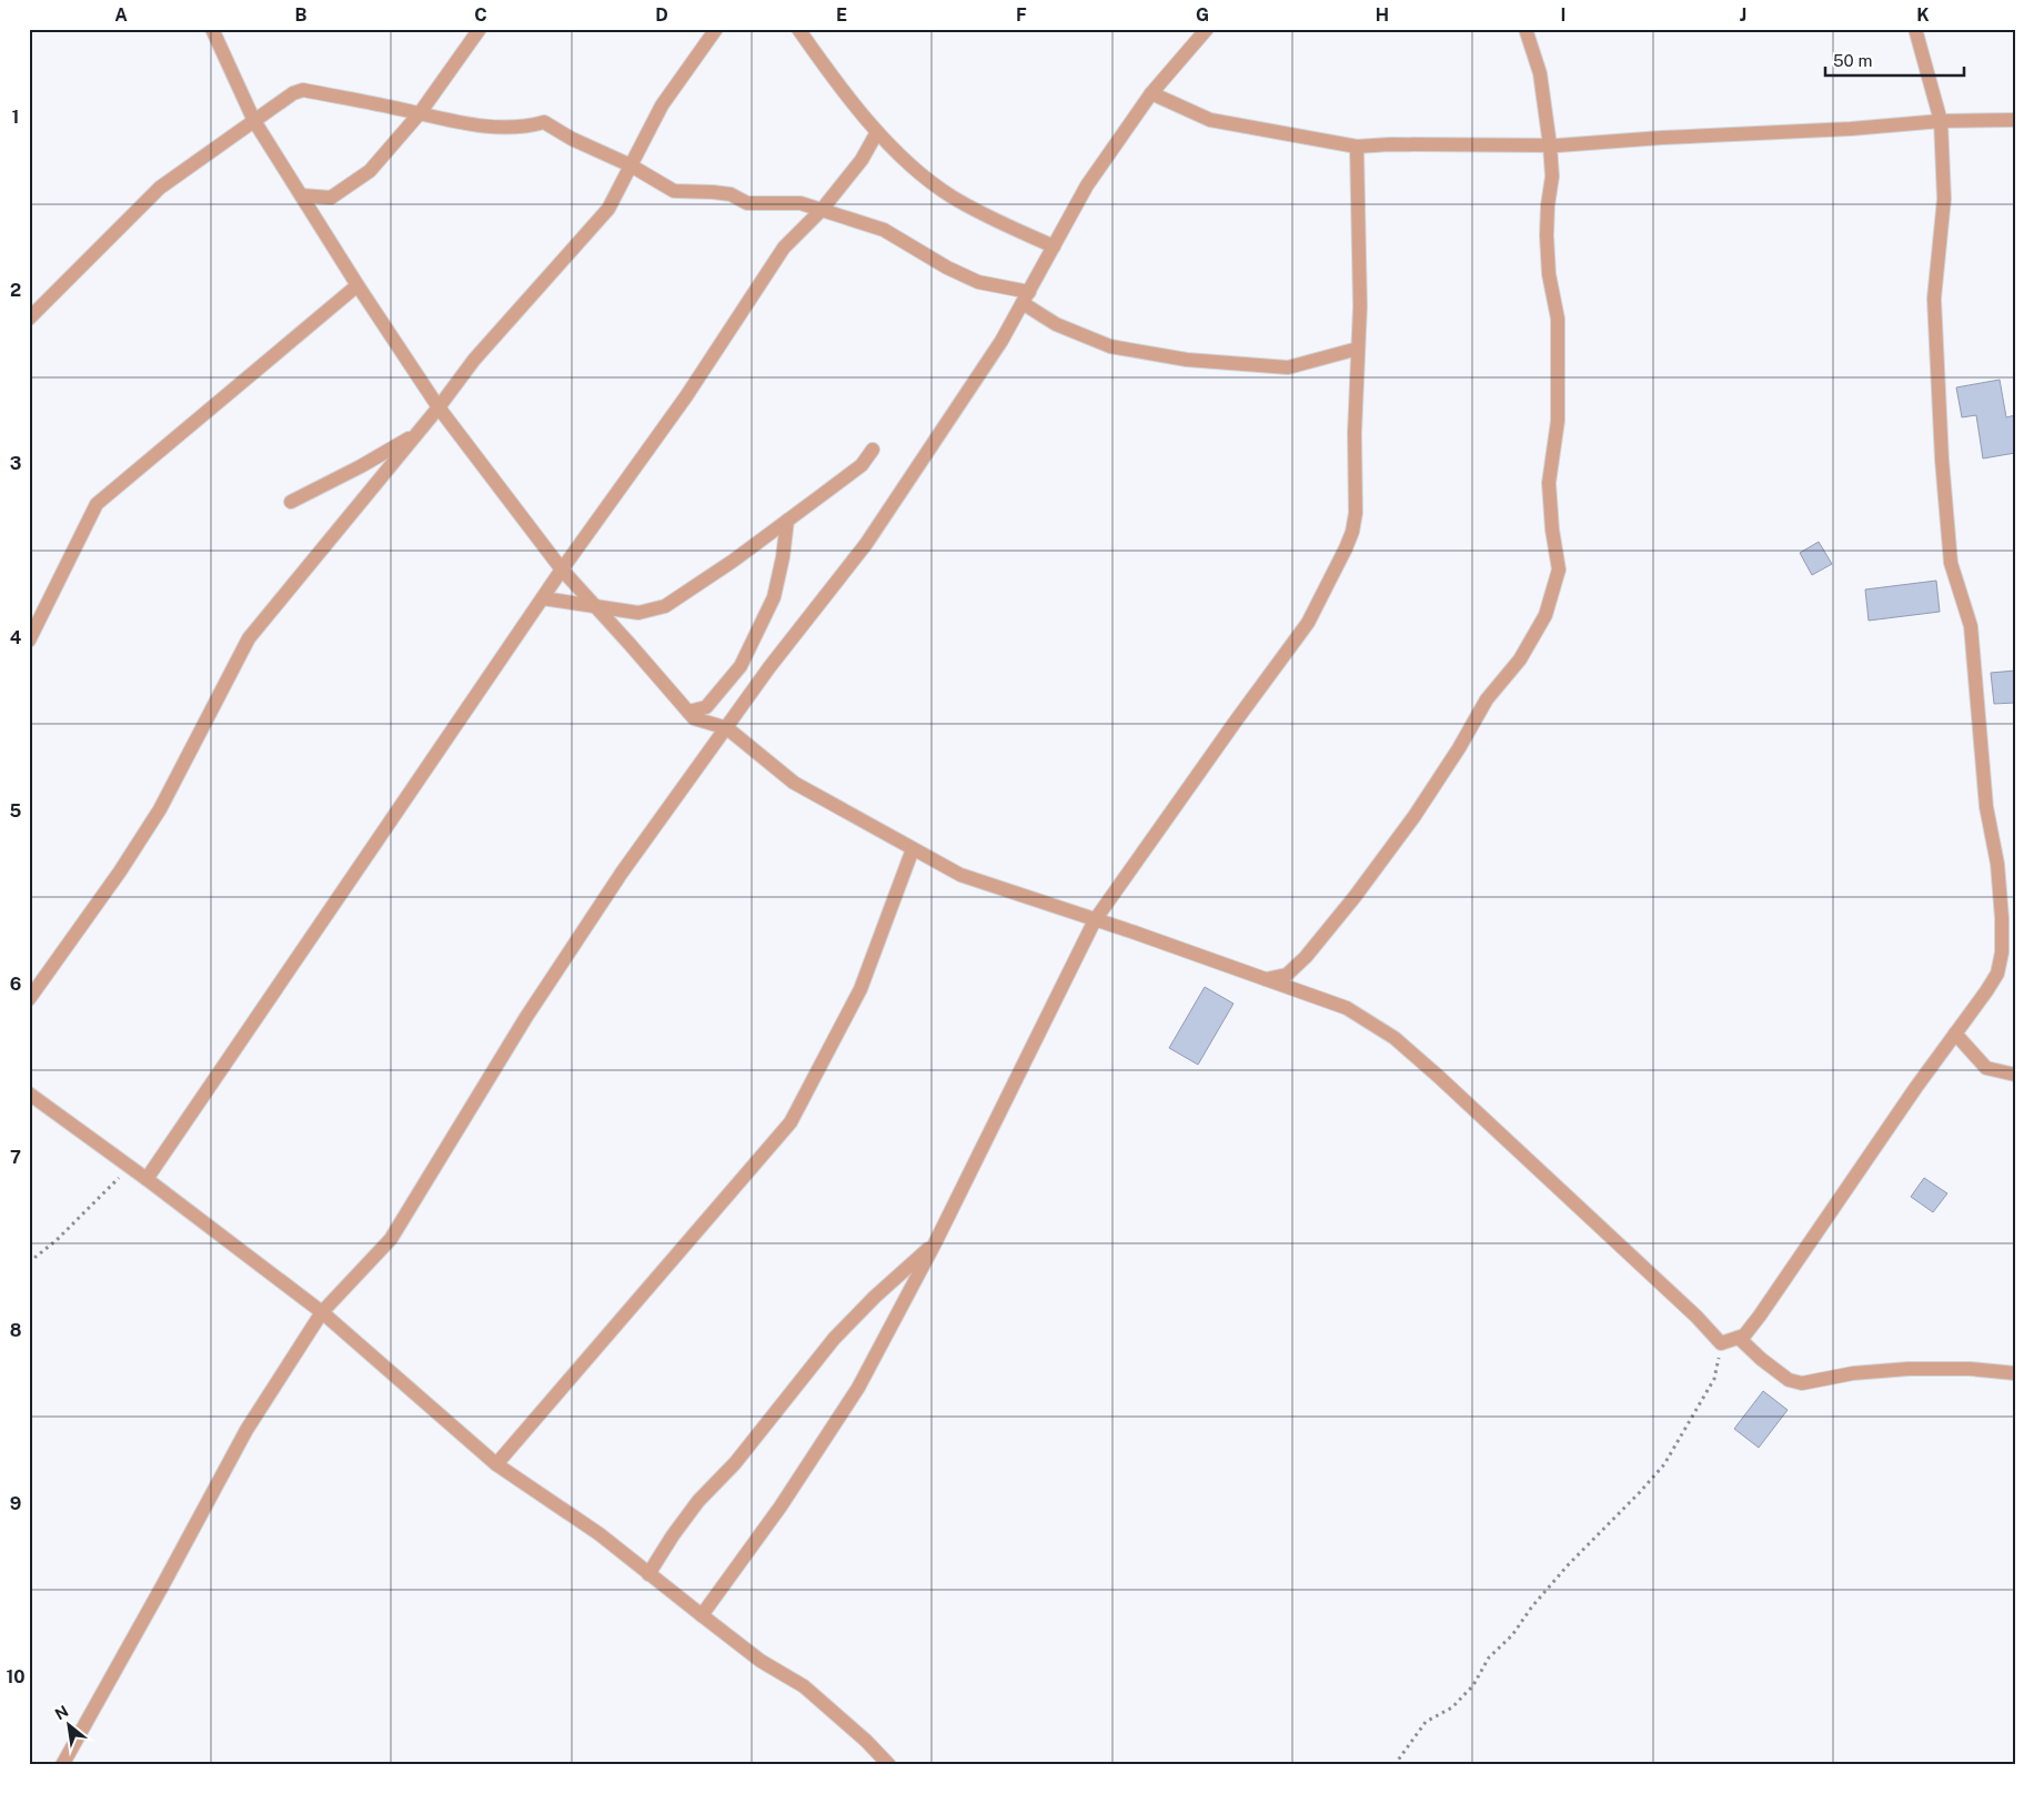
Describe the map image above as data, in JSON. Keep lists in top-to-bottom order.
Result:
{
  "scale_bar": "50 m",
  "north": "top left",
  "grid": {
    "columns": [
      "A",
      "B",
      "C",
      "D",
      "E",
      "F",
      "G",
      "H",
      "I",
      "J",
      "K"
    ],
    "rows": [
      "1",
      "2",
      "3",
      "4",
      "5",
      "6",
      "7",
      "8",
      "9",
      "10"
    ]
  }
}
